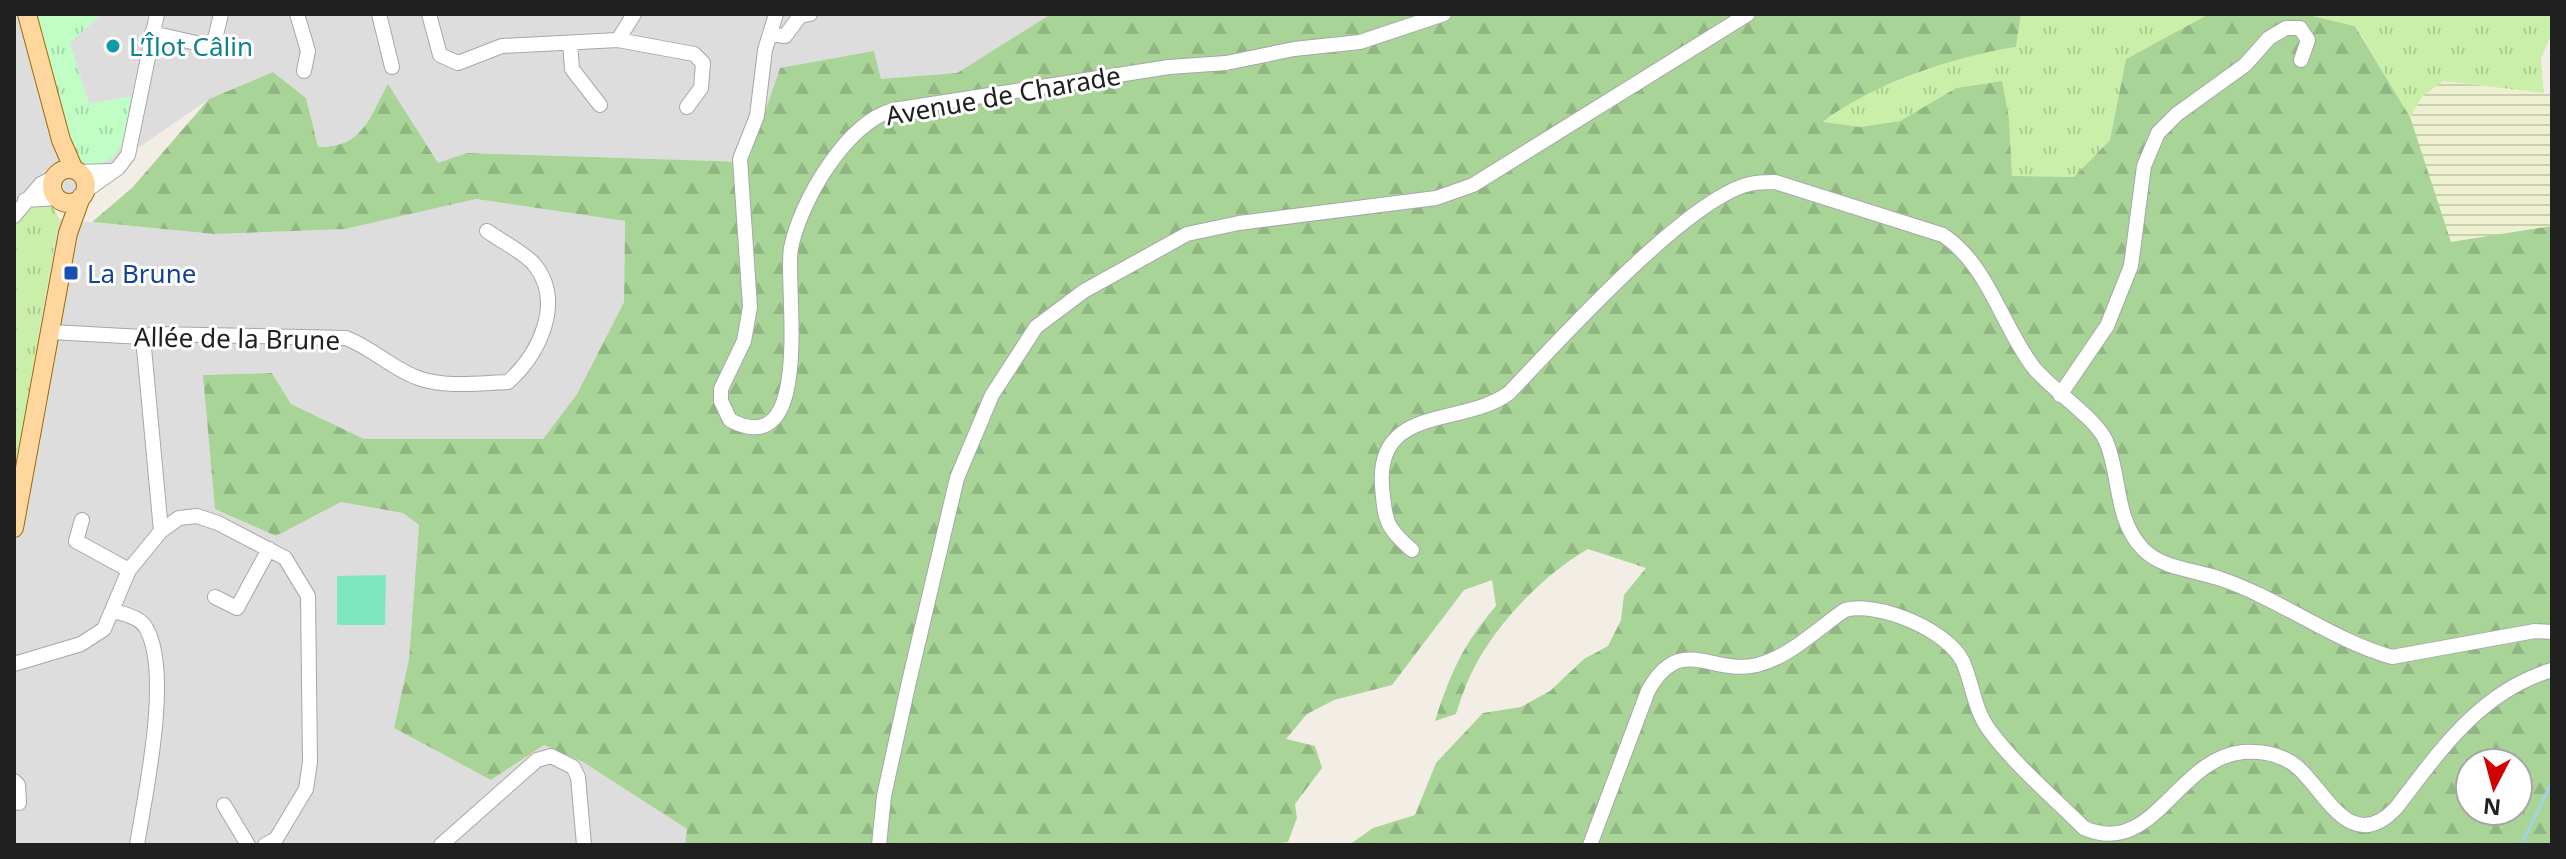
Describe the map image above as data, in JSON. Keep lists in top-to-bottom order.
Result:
{
  "streets": {
    "street": ["Avenue de Charade", "Allée de la Brune"]
  },
  "places": {
    "other": ["L’Îlot Câlin"],
    "transit": ["La Brune"]
  },
  "north": "bottom"
}
